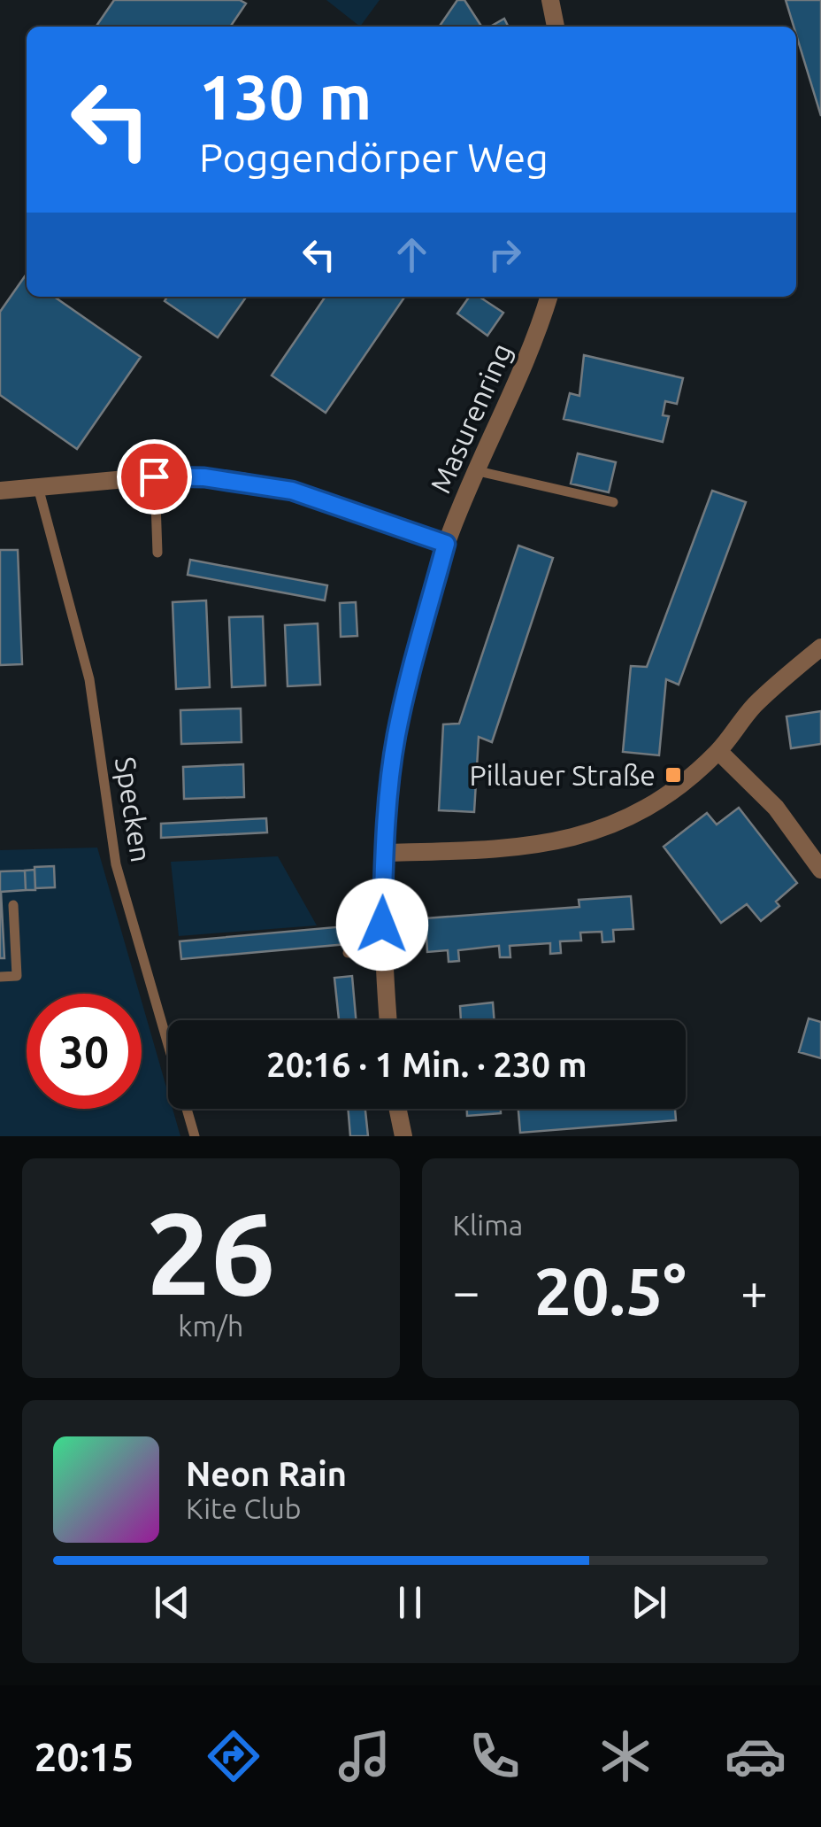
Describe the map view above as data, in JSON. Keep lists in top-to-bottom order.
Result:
{
  "streets": {
    "street": ["Masurenring"],
    "lane": ["Specken"]
  },
  "places": {
    "transit": ["Pillauer Straße"]
  },
  "page": {
    "turn": ["130 m", "Poggendörper Weg"],
    "limit": "30",
    "trip": "20:16 · 1 Min. · 230 m",
    "tile": [
      ["26", "km/h"],
      "Klima"
    ],
    "heat": ["−", "20.5°", "+"],
    "song": ["Neon Rain", "Kite Club"],
    "tabs": "20:15"
  }
}
